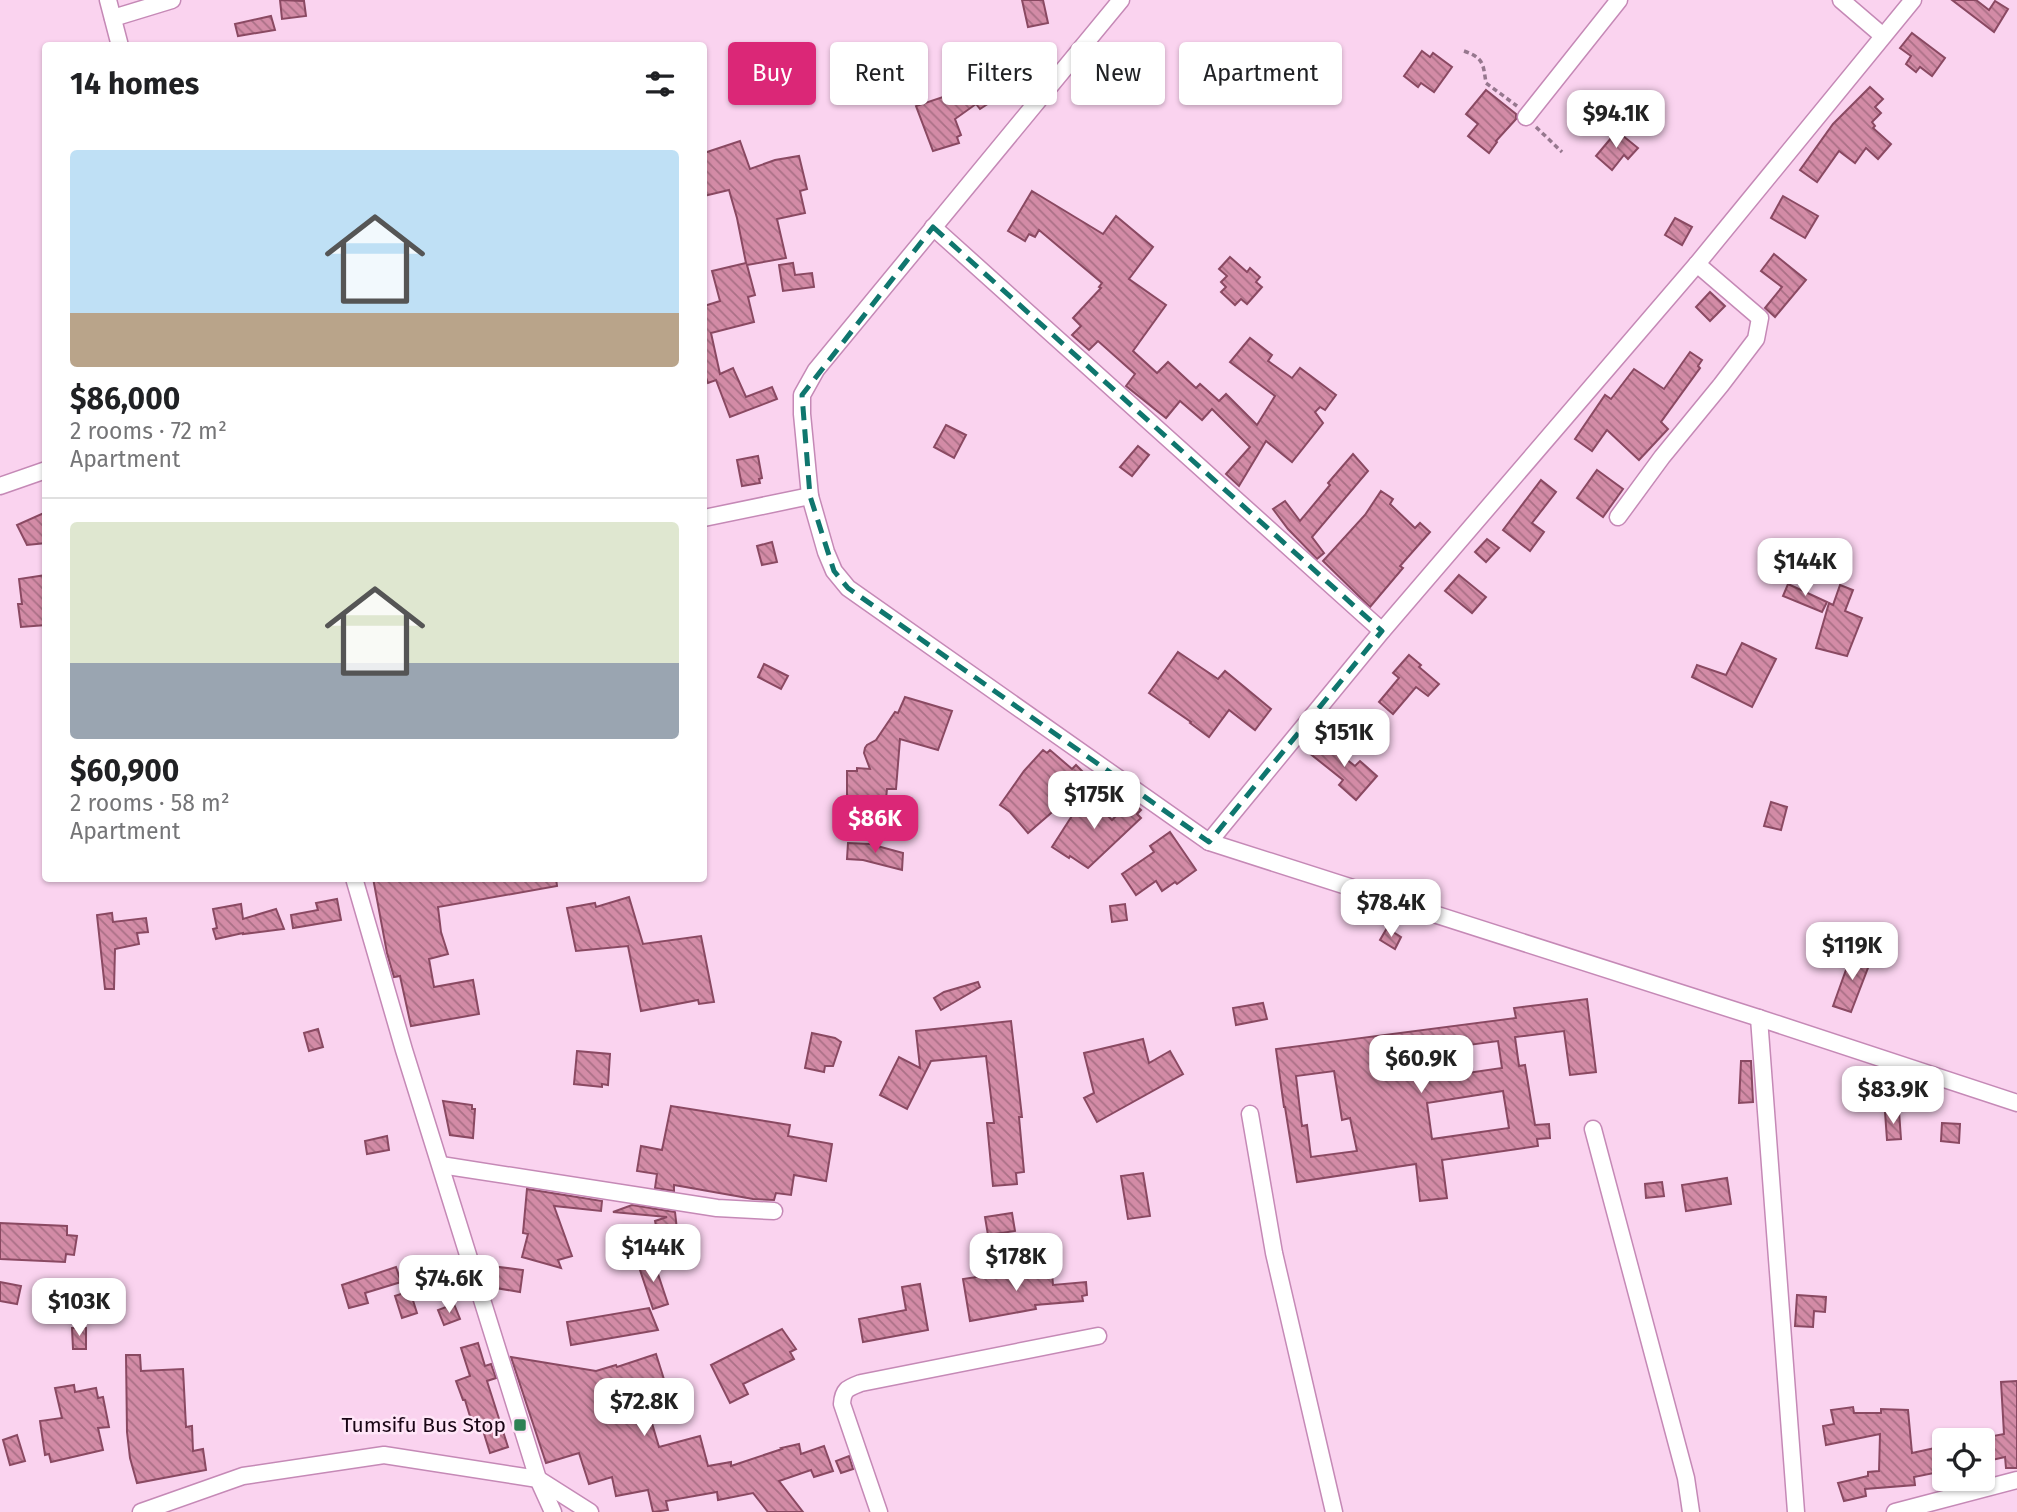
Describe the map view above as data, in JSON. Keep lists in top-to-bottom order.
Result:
{
  "places": {
    "transit": ["Tumsifu Bus Stop"]
  },
  "page": {
    "chip": [
      "Buy",
      "Rent",
      "Filters",
      "New",
      "Apartment"
    ],
    "heading": "14 homes",
    "price": [
      "$94.1K",
      "$144K",
      "$151K",
      "$175K",
      "$86K",
      "$78.4K",
      "$119K",
      "$60.9K",
      "$83.9K",
      "$144K",
      "$178K",
      "$74.6K",
      "$103K",
      "$72.8K"
    ],
    "list": [
      {
        "name": "$86,000",
        "note": "2 rooms · 72 m² · Apartment"
      },
      {
        "name": "$60,900",
        "note": "2 rooms · 58 m² · Apartment"
      }
    ]
  }
}
